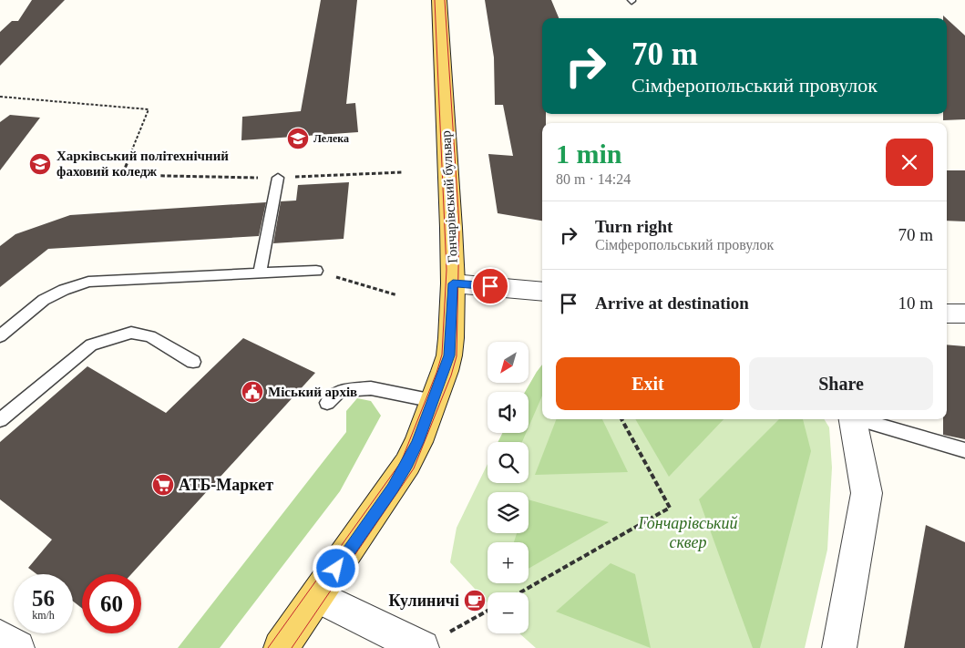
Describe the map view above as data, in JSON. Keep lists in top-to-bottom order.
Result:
{
  "streets": {
    "main road": ["Гончарівський бульвар"]
  },
  "parks": ["Гончарівський сквер"],
  "places": {
    "school or university": ["Лелека", "Харківський політехнічний фаховий коледж"],
    "public building": ["Міський архів"],
    "supermarket": ["АТБ-Маркет"],
    "cafe": ["Кулиничі"]
  },
  "north": "bottom left",
  "page": {
    "turn": ["70 m", "Сімферопольський провулок"],
    "heading": ["1 min", "80 m · 14:24"],
    "list": [
      {
        "name": "Turn right",
        "note": "Сімферопольський провулок",
        "value": "70 m"
      },
      {
        "name": "Arrive at destination",
        "value": "10 m"
      }
    ],
    "map_buttons": ["+", "−"],
    "buttons": ["Exit", "Share"],
    "speed": "56 km/h",
    "limit": "60"
  }
}
